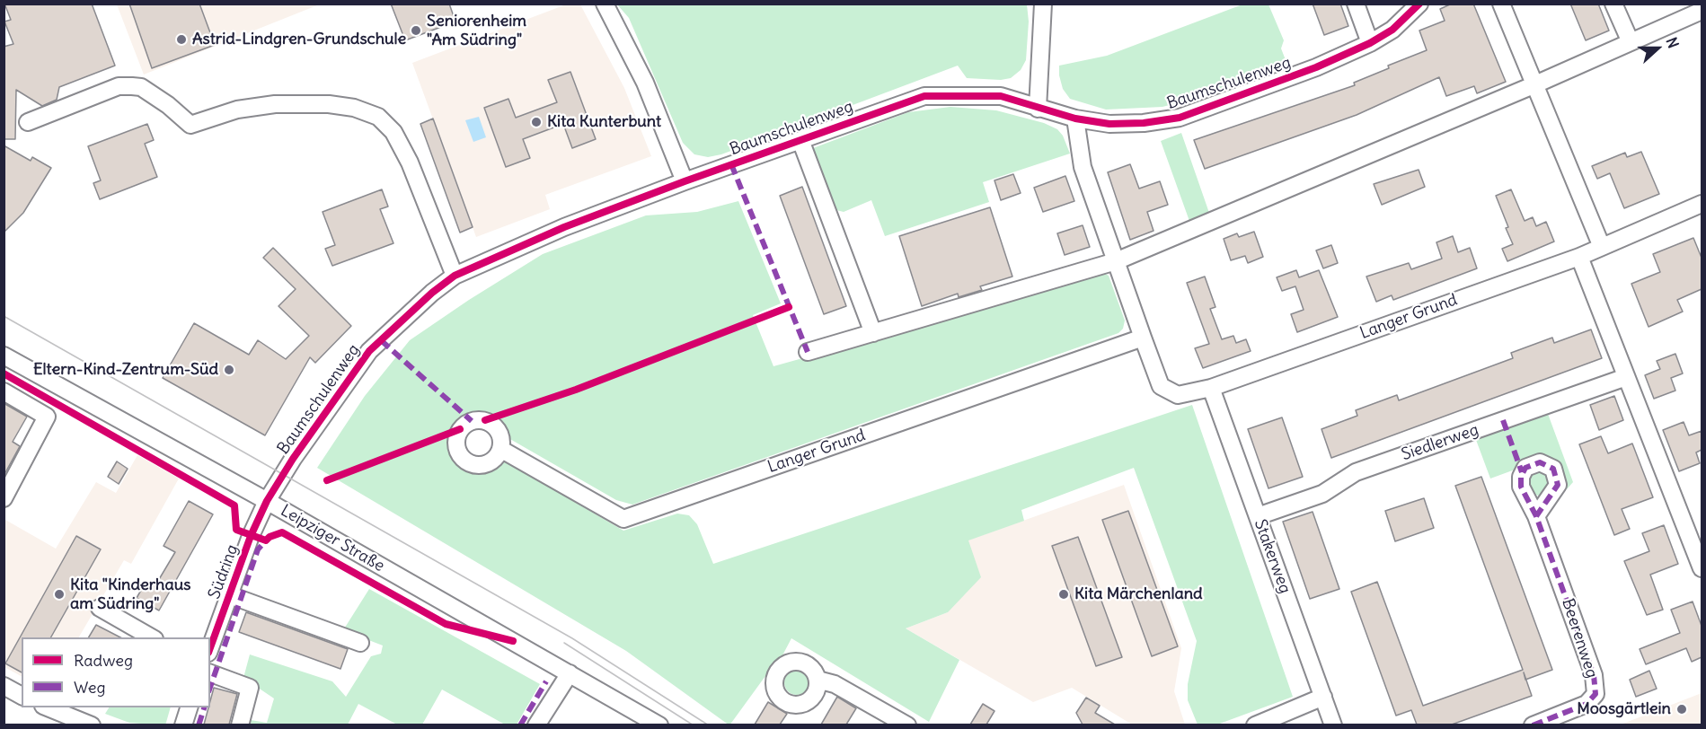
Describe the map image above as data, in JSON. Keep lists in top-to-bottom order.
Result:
{
  "streets": {
    "street": [
      "Baumschulenweg",
      "Langer Grund",
      "Siedlerweg",
      "Leipziger Straße",
      "Stakerweg",
      "Südring",
      "Beerenweg"
    ]
  },
  "crossings": [
    ["Baumschulenweg", "Leipziger Straße"],
    ["Baumschulenweg", "Südring"],
    ["Langer Grund", "Stakerweg"],
    ["Siedlerweg", "Stakerweg"],
    ["Leipziger Straße", "Südring"]
  ],
  "places": [
    "Seniorenheim \"Am Südring\"",
    "Astrid-Lindgren-Grundschule",
    "Kita Kunterbunt",
    "Eltern-Kind-Zentrum-Süd",
    "Kita \"Kinderhaus am Südring\"",
    "Kita Märchenland",
    "Moosgärtlein"
  ],
  "legend": ["Radweg", "Weg"],
  "north": "right"
}
